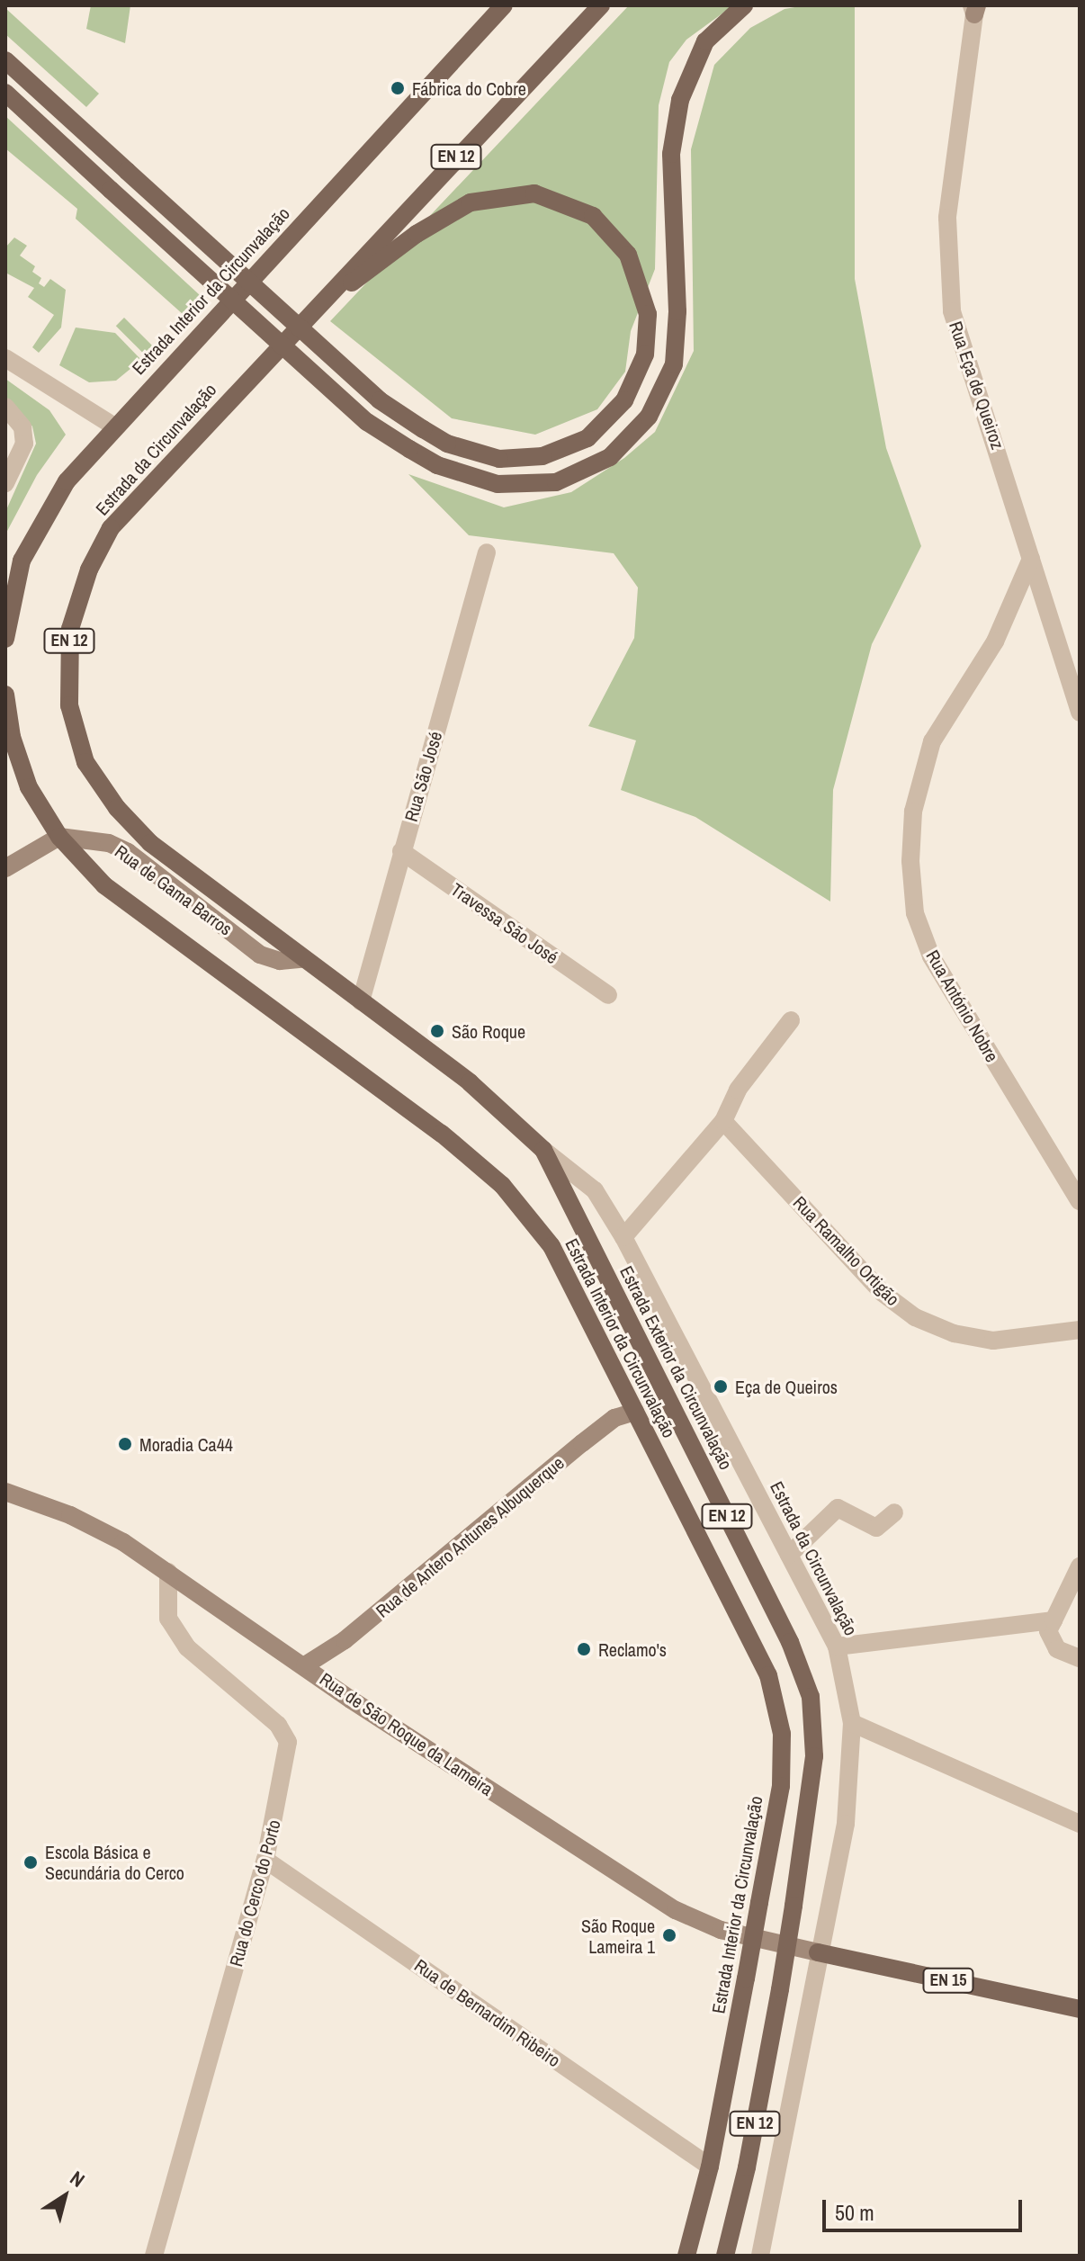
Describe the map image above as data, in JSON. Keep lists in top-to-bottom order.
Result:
{
  "streets": {
    "main road": [
      "EN 12",
      "Estrada Interior da Circunvalação",
      "Estrada da Circunvalação",
      "Rua de Gama Barros",
      "Estrada Exterior da Circunvalação",
      "Rua de Antero Antunes Albuquerque",
      "Rua de São Roque da Lameira",
      "EN 15"
    ],
    "street": [
      "Rua Eça de Queiroz",
      "Rua São José",
      "Travessa São José",
      "Rua António Nobre",
      "Rua Ramalho Ortigão",
      "Rua do Cerco do Porto",
      "Rua de Bernardim Ribeiro"
    ]
  },
  "crossings": [
    ["EN 12", "Estrada Interior da Circunvalação"],
    ["EN 12", "Rua de Bernardim Ribeiro"],
    ["Estrada Interior da Circunvalação", "Rua de Gama Barros"],
    ["Estrada Interior da Circunvalação", "Rua de Antero Antunes Albuquerque"],
    ["Estrada Interior da Circunvalação", "Rua de Bernardim Ribeiro"],
    ["Rua Eça de Queiroz", "Rua António Nobre"],
    ["Estrada da Circunvalação", "Rua de Gama Barros"],
    ["Estrada da Circunvalação", "Estrada Exterior da Circunvalação"],
    ["Estrada da Circunvalação", "Rua de São Roque da Lameira"],
    ["Estrada da Circunvalação", "EN 15"],
    ["Rua São José", "Travessa São José"],
    ["Rua São José", "Estrada Exterior da Circunvalação"],
    ["Rua de Gama Barros", "Estrada Exterior da Circunvalação"],
    ["Rua de Antero Antunes Albuquerque", "Rua de São Roque da Lameira"],
    ["Rua de São Roque da Lameira", "Rua do Cerco do Porto"],
    ["Rua de São Roque da Lameira", "EN 15"],
    ["Rua do Cerco do Porto", "Rua de Bernardim Ribeiro"]
  ],
  "places": [
    "Fábrica do Cobre",
    "São Roque",
    "Eça de Queiros",
    "Moradia Ca44",
    "Reclamo's",
    "Escola Básica e Secundária do Cerco",
    "São Roque Lameira 1"
  ],
  "scale_bar": "50 m",
  "north": "top right"
}
